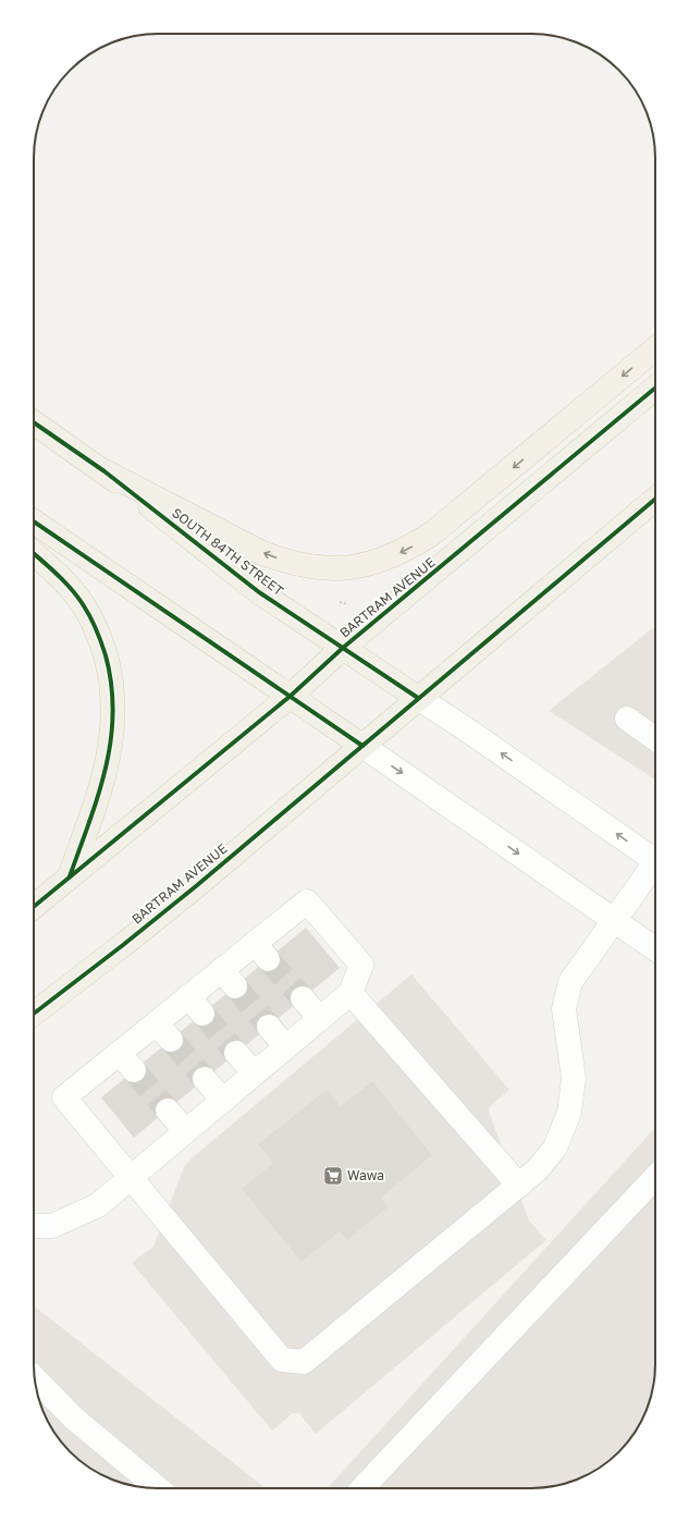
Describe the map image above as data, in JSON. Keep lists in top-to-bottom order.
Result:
{
  "streets": {
    "main road": ["SOUTH 84TH STREET", "BARTRAM AVENUE"]
  },
  "crossings": [
    ["SOUTH 84TH STREET", "BARTRAM AVENUE"]
  ],
  "places": {
    "supermarket": ["Wawa"]
  }
}
